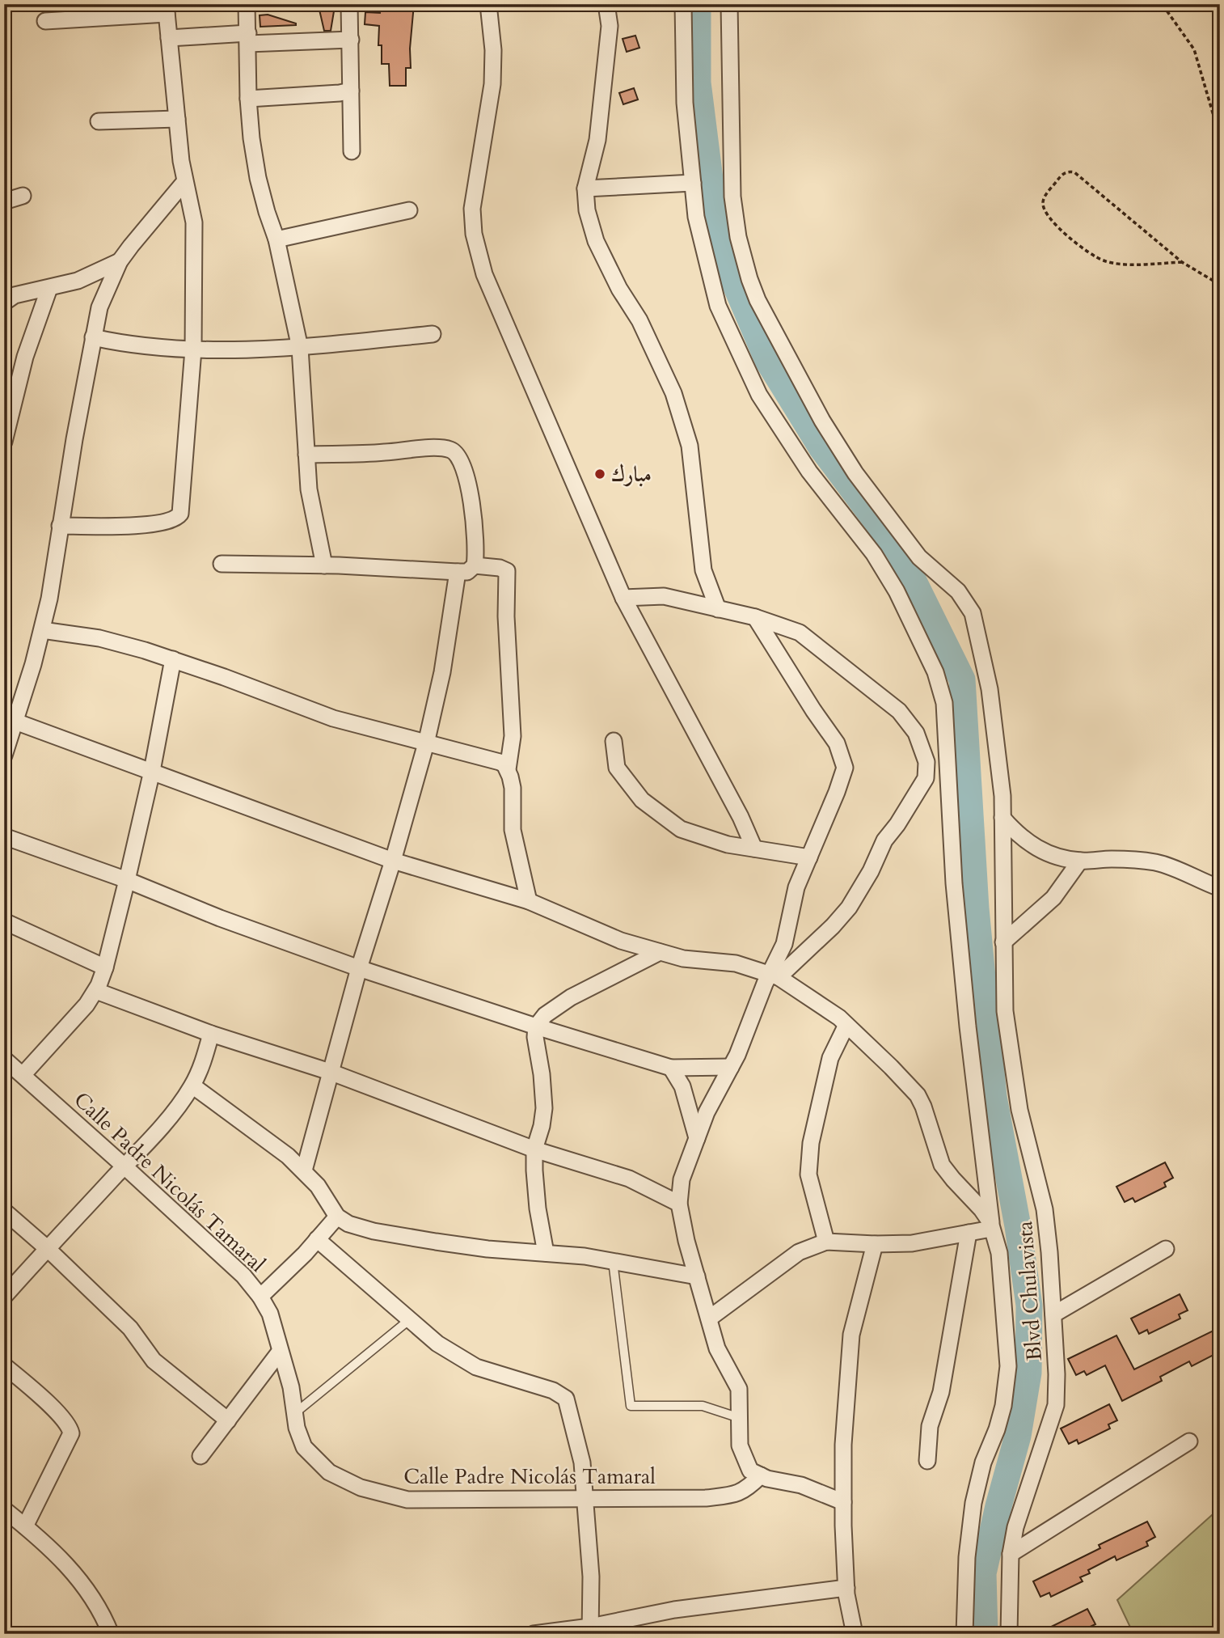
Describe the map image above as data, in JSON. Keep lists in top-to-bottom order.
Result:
{
  "streets": {
    "street": ["Calle Padre Nicolás Tamaral", "Blvd Chulavista"]
  },
  "places": ["مبارك"]
}
